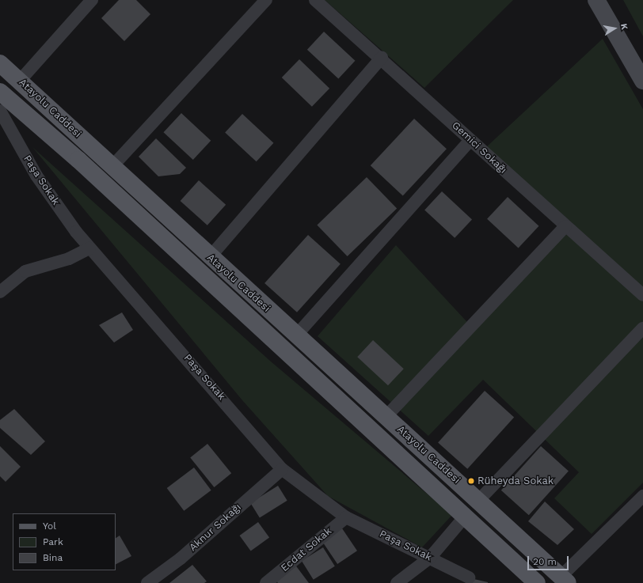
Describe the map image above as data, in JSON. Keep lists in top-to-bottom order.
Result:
{
  "streets": {
    "main road": ["Atayolu Caddesi"],
    "street": [
      "Gemici Sokağı",
      "Paşa Sokak",
      "Aknur Sokağı",
      "Ecdat Sokak"
    ]
  },
  "crossings": [
    ["Paşa Sokak", "Aknur Sokağı"],
    ["Paşa Sokak", "Ecdat Sokak"]
  ],
  "places": ["Rüheyda Sokak"],
  "legend": ["Yol", "Park", "Bina"],
  "scale_bar": "20 m",
  "north": "right"
}
